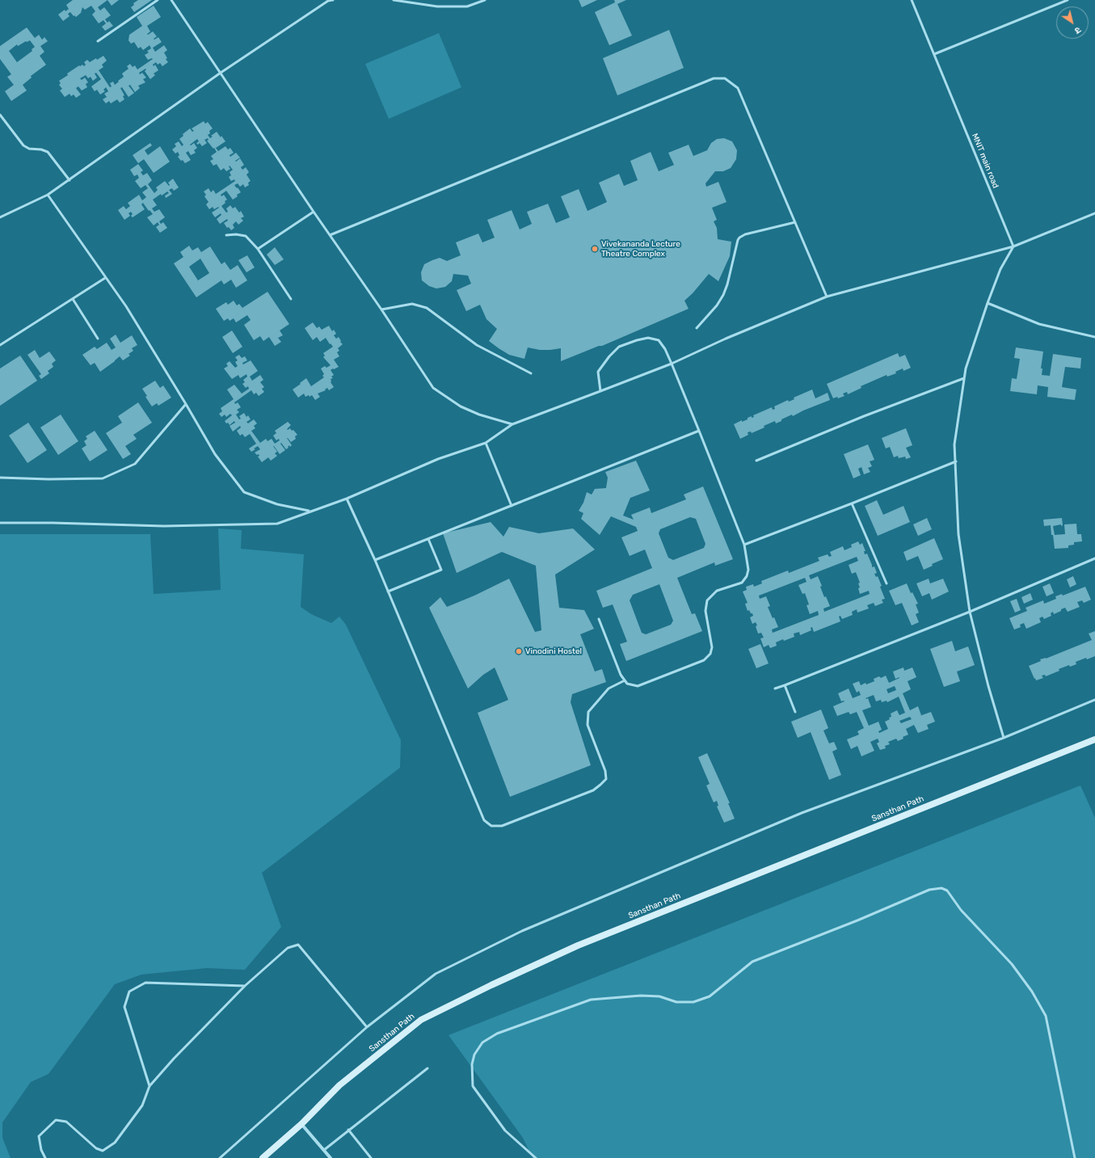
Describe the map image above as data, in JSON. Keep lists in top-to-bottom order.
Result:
{
  "streets": {
    "street": ["Sansthan Path"],
    "lane": ["MNIT main road"]
  },
  "places": ["Vivekananda Lecture Theatre Complex", "Vinodini Hostel"],
  "north": "bottom right"
}
